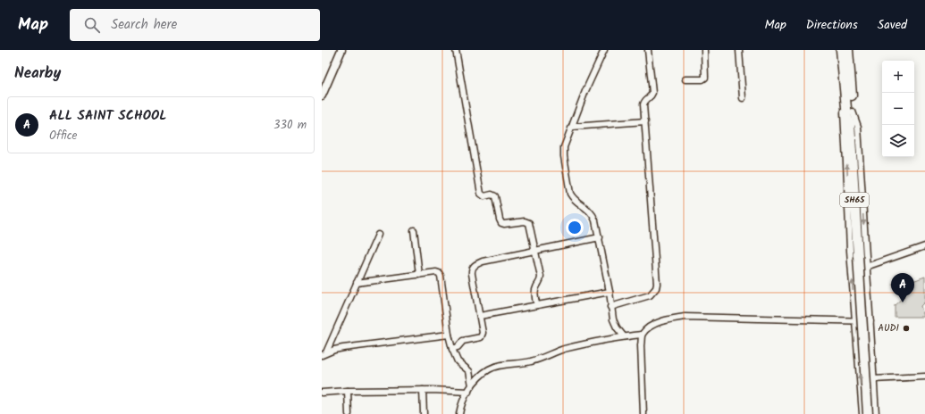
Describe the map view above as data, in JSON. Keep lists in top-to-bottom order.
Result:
{
  "streets": {
    "main road": ["SH65"]
  },
  "places": ["AUDI"],
  "page": {
    "header": "Map",
    "search": "Search here",
    "nav": ["Map", "Directions", "Saved"],
    "heading": "Nearby",
    "map_buttons": ["+", "−"],
    "list": [
      {
        "mark": "A",
        "name": "ALL SAINT SCHOOL",
        "note": "Office",
        "value": "330 m"
      }
    ],
    "pins": "A"
  }
}
